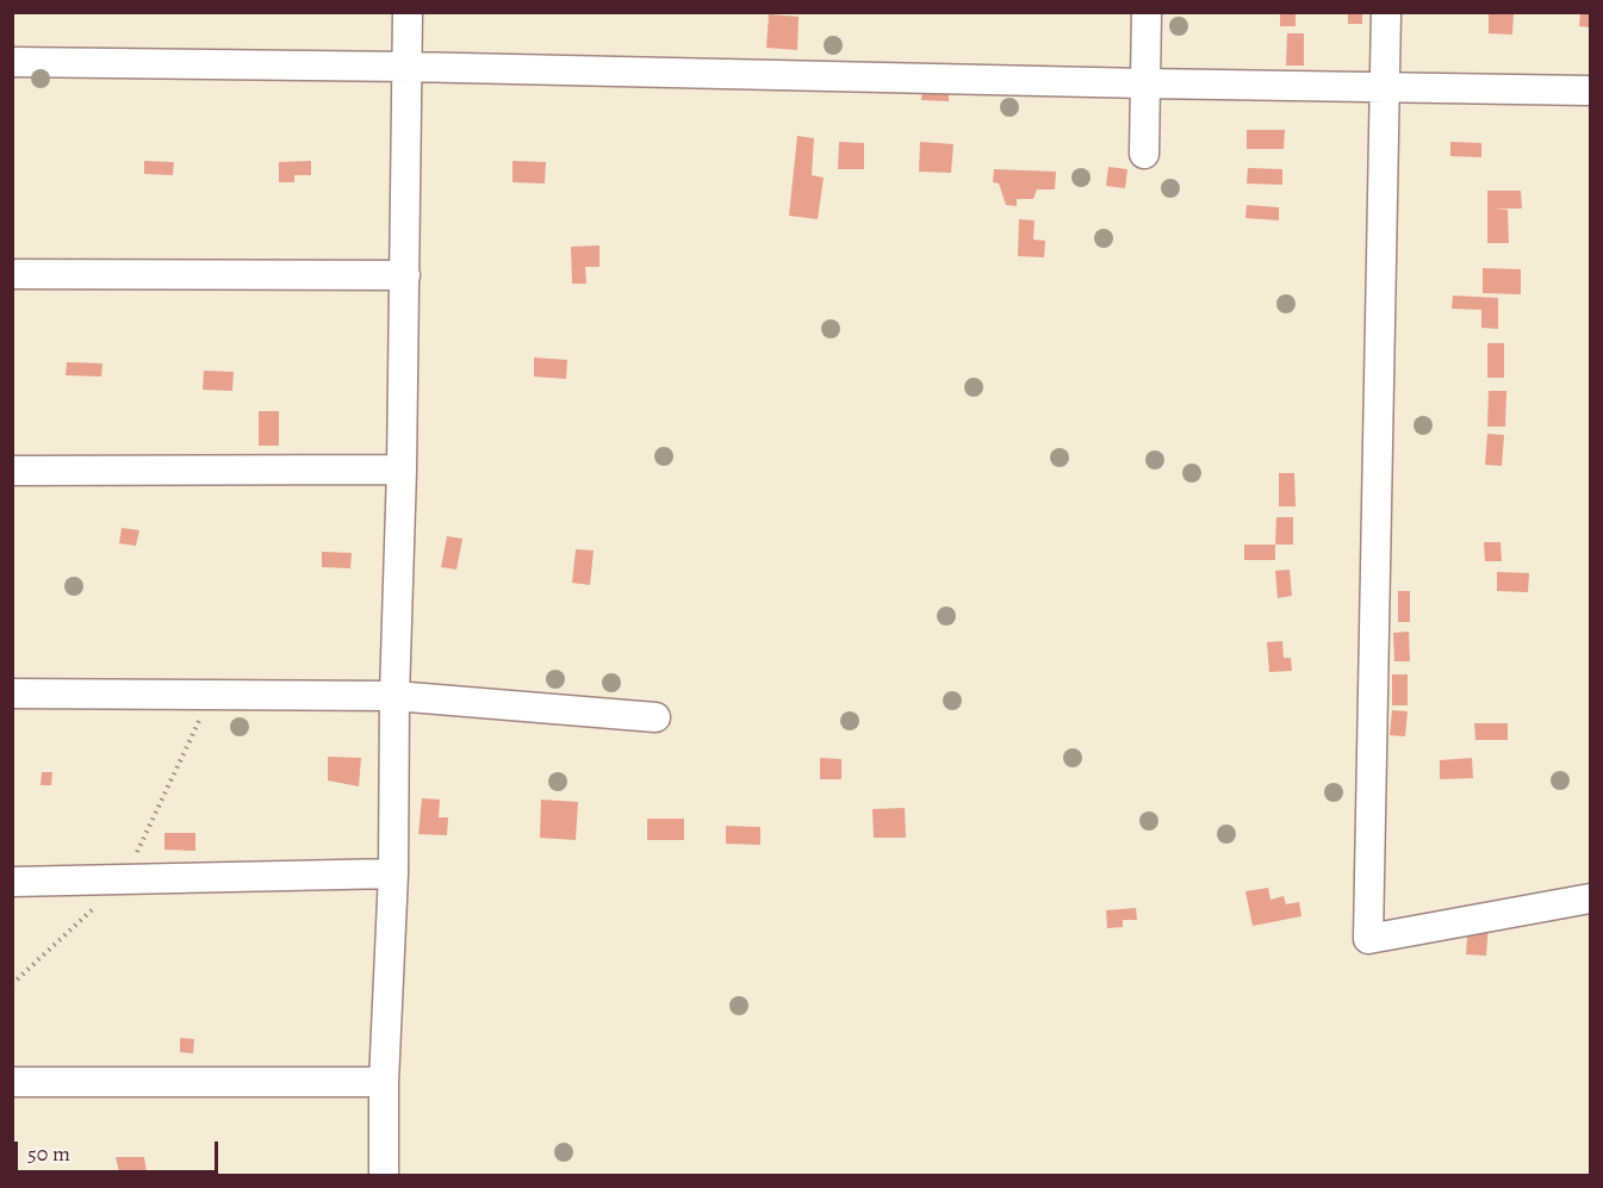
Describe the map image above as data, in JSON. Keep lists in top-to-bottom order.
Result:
{
  "scale_bar": "50 m"
}
